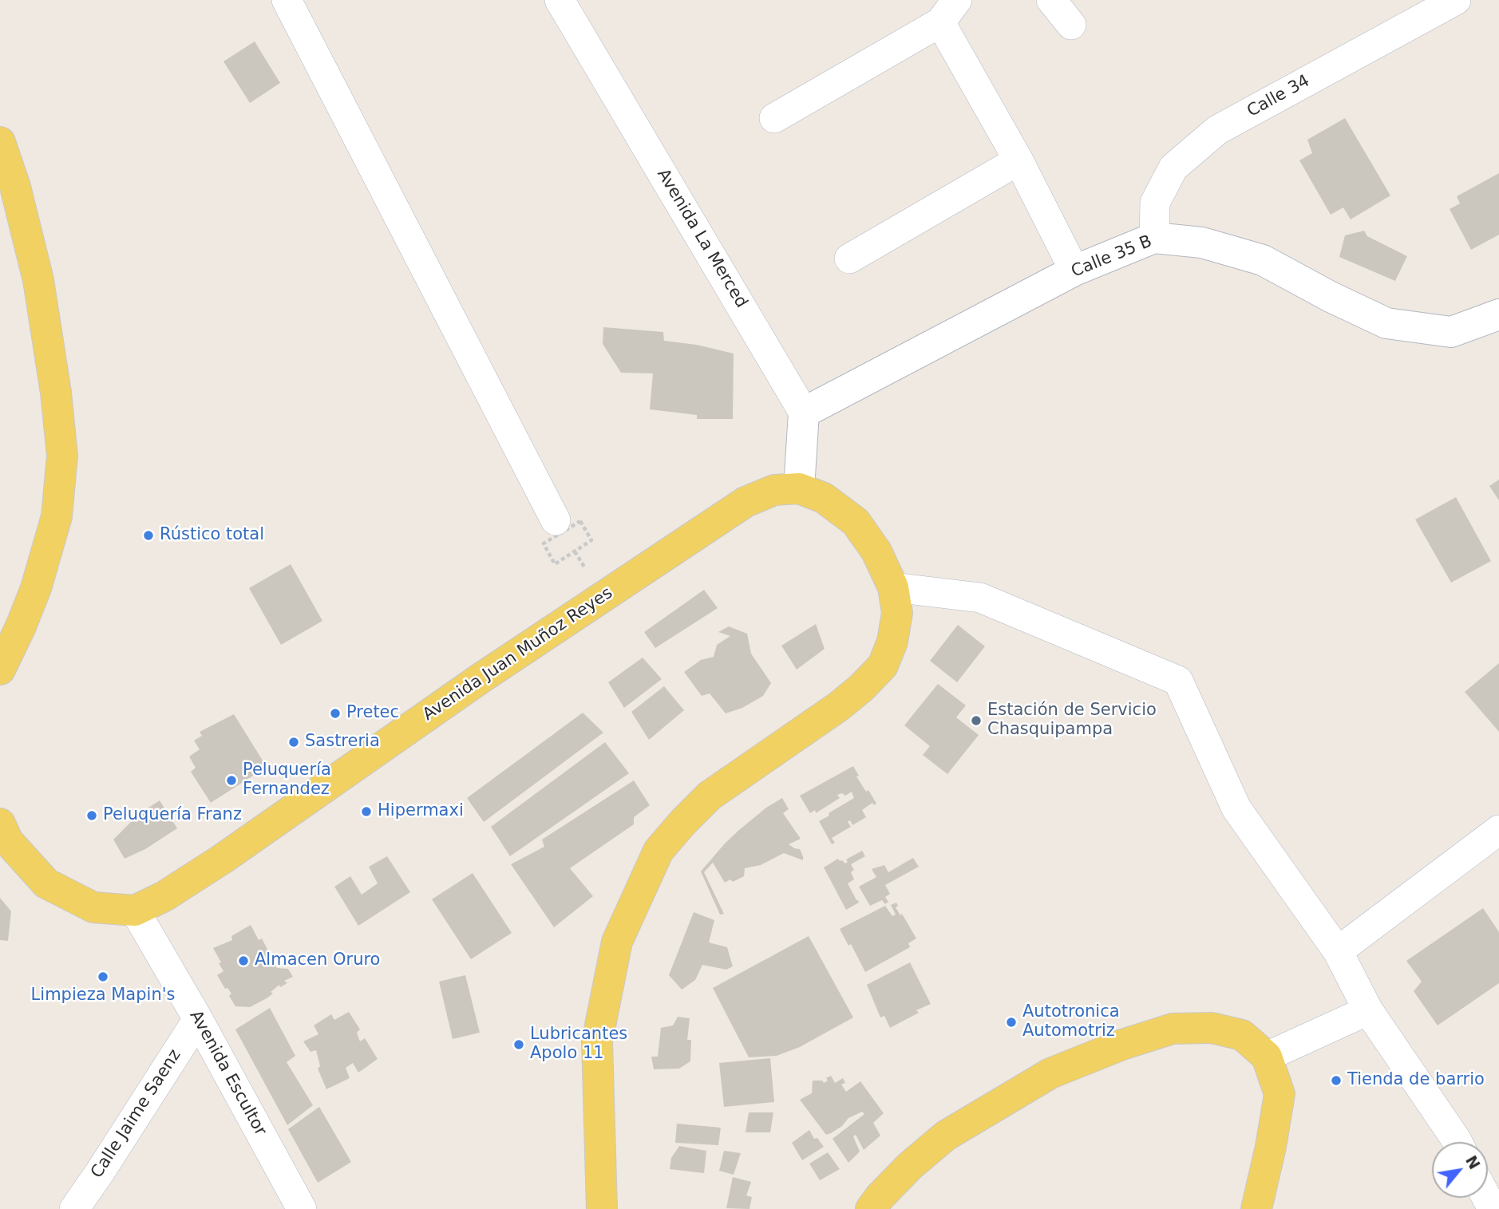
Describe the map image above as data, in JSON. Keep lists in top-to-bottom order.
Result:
{
  "streets": {
    "main road": ["Avenida Juan Muñoz Reyes"],
    "street": [
      "Calle 34",
      "Avenida La Merced",
      "Calle 35 B",
      "Avenida Escultor",
      "Calle Jaime Saenz"
    ]
  },
  "crossings": [
    ["Calle 34", "Calle 35 B"],
    ["Avenida La Merced", "Calle 35 B"],
    ["Avenida Juan Muñoz Reyes", "Avenida Escultor"],
    ["Avenida Escultor", "Calle Jaime Saenz"]
  ],
  "places": [
    "Rústico total",
    "Pretec",
    "Estación de Servicio Chasquipampa",
    "Sastreria",
    "Peluquería Fernandez",
    "Hipermaxi",
    "Peluquería Franz",
    "Almacen Oruro",
    "Limpieza Mapin's",
    "Autotronica Automotriz",
    "Lubricantes Apolo 11",
    "Tienda de barrio"
  ],
  "north": "top right"
}
